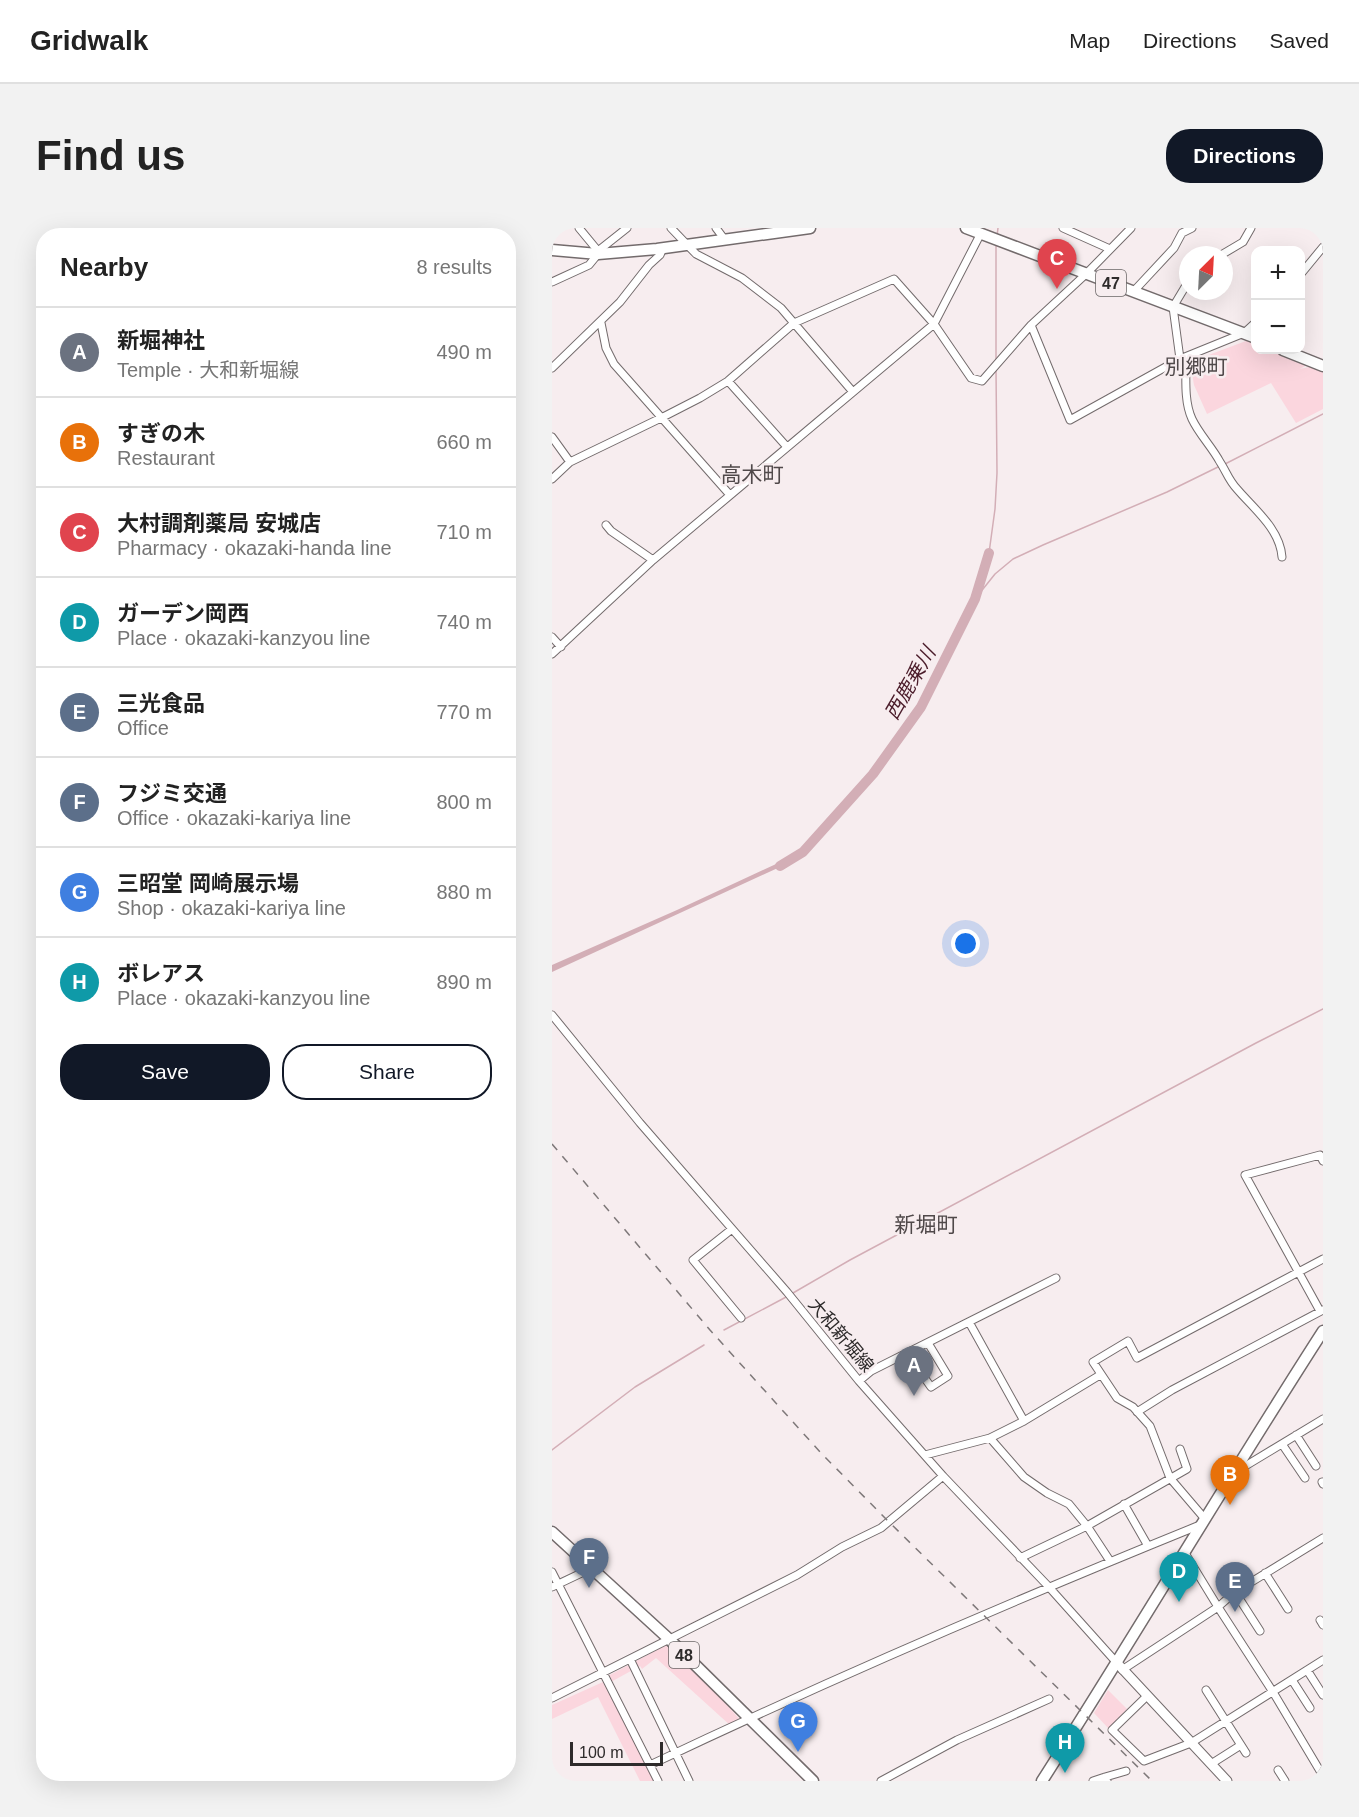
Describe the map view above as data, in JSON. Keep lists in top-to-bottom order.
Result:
{
  "streets": {
    "main road": ["47", "48"],
    "street": ["大和新堀線"]
  },
  "districts": ["別郷町", "高木町", "新堀町"],
  "water": ["西鹿乗川"],
  "scale_bar": "100 m",
  "north": "top right",
  "page": {
    "header": "Gridwalk",
    "nav": ["Map", "Directions", "Saved"],
    "buttons": [
      "Directions",
      ["Save", "Share"]
    ],
    "title": "Find us",
    "heading": ["Nearby", "8 results"],
    "pins": [
      "C",
      "A",
      "B",
      "F",
      "D",
      "E",
      "G",
      "H"
    ],
    "map_buttons": ["+", "−"],
    "list": [
      {
        "mark": "A",
        "name": "新堀神社",
        "note": "Temple · 大和新堀線",
        "value": "490 m"
      },
      {
        "mark": "B",
        "name": "すぎの木",
        "note": "Restaurant",
        "value": "660 m"
      },
      {
        "mark": "C",
        "name": "大村調剤薬局 安城店",
        "note": "Pharmacy · okazaki-handa line",
        "value": "710 m"
      },
      {
        "mark": "D",
        "name": "ガーデン岡西",
        "note": "Place · okazaki-kanzyou line",
        "value": "740 m"
      },
      {
        "mark": "E",
        "name": "三光食品",
        "note": "Office",
        "value": "770 m"
      },
      {
        "mark": "F",
        "name": "フジミ交通",
        "note": "Office · okazaki-kariya line",
        "value": "800 m"
      },
      {
        "mark": "G",
        "name": "三昭堂 岡崎展示場",
        "note": "Shop · okazaki-kariya line",
        "value": "880 m"
      },
      {
        "mark": "H",
        "name": "ボレアス",
        "note": "Place · okazaki-kanzyou line",
        "value": "890 m"
      }
    ],
    "scale": "100 m"
  }
}
